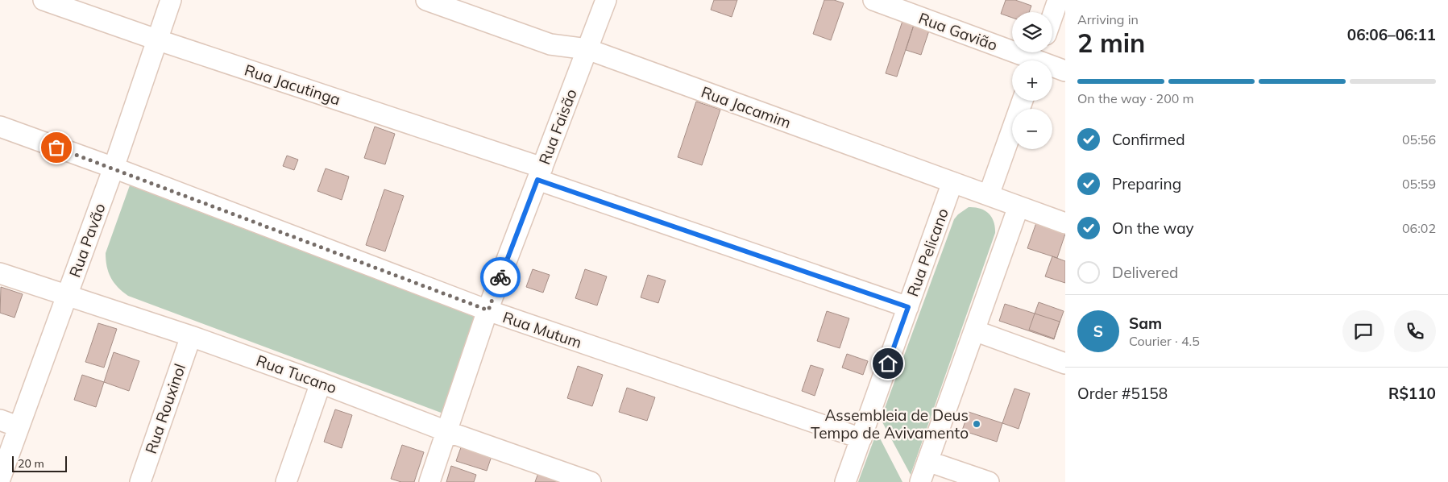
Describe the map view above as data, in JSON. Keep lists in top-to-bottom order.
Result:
{
  "streets": {
    "street": [
      "Rua Gavião",
      "Rua Jacutinga",
      "Rua Jacamim",
      "Rua Faisão",
      "Rua Pavão",
      "Rua Pelicano",
      "Rua Mutum",
      "Rua Tucano",
      "Rua Rouxinol"
    ]
  },
  "crossings": [
    ["Rua Jacutinga", "Rua Faisão"],
    ["Rua Jacutinga", "Rua Pavão"],
    ["Rua Jacutinga", "Rua Pelicano"],
    ["Rua Jacamim", "Rua Faisão"],
    ["Rua Jacamim", "Rua Pelicano"],
    ["Rua Faisão", "Rua Mutum"],
    ["Rua Faisão", "Rua Tucano"],
    ["Rua Pavão", "Rua Mutum"],
    ["Rua Pavão", "Rua Tucano"],
    ["Rua Pelicano", "Rua Mutum"],
    ["Rua Tucano", "Rua Rouxinol"]
  ],
  "places": ["Assembleia de Deus Tempo de Avivamento"],
  "scale_bar": "20 m",
  "page": {
    "heading": ["2 min", "Arriving in", "06:06–06:11"],
    "panel": [
      "Sam",
      "Courier · 4.5",
      "Order #5158",
      "R$110"
    ],
    "map_buttons": ["+", "−"],
    "bar": "On the way · 200 m",
    "list": [
      ["Confirmed", "05:56"],
      ["Preparing", "05:59"],
      ["On the way", "06:02"],
      "Delivered"
    ],
    "round": "S",
    "scale": "20 m"
  }
}
